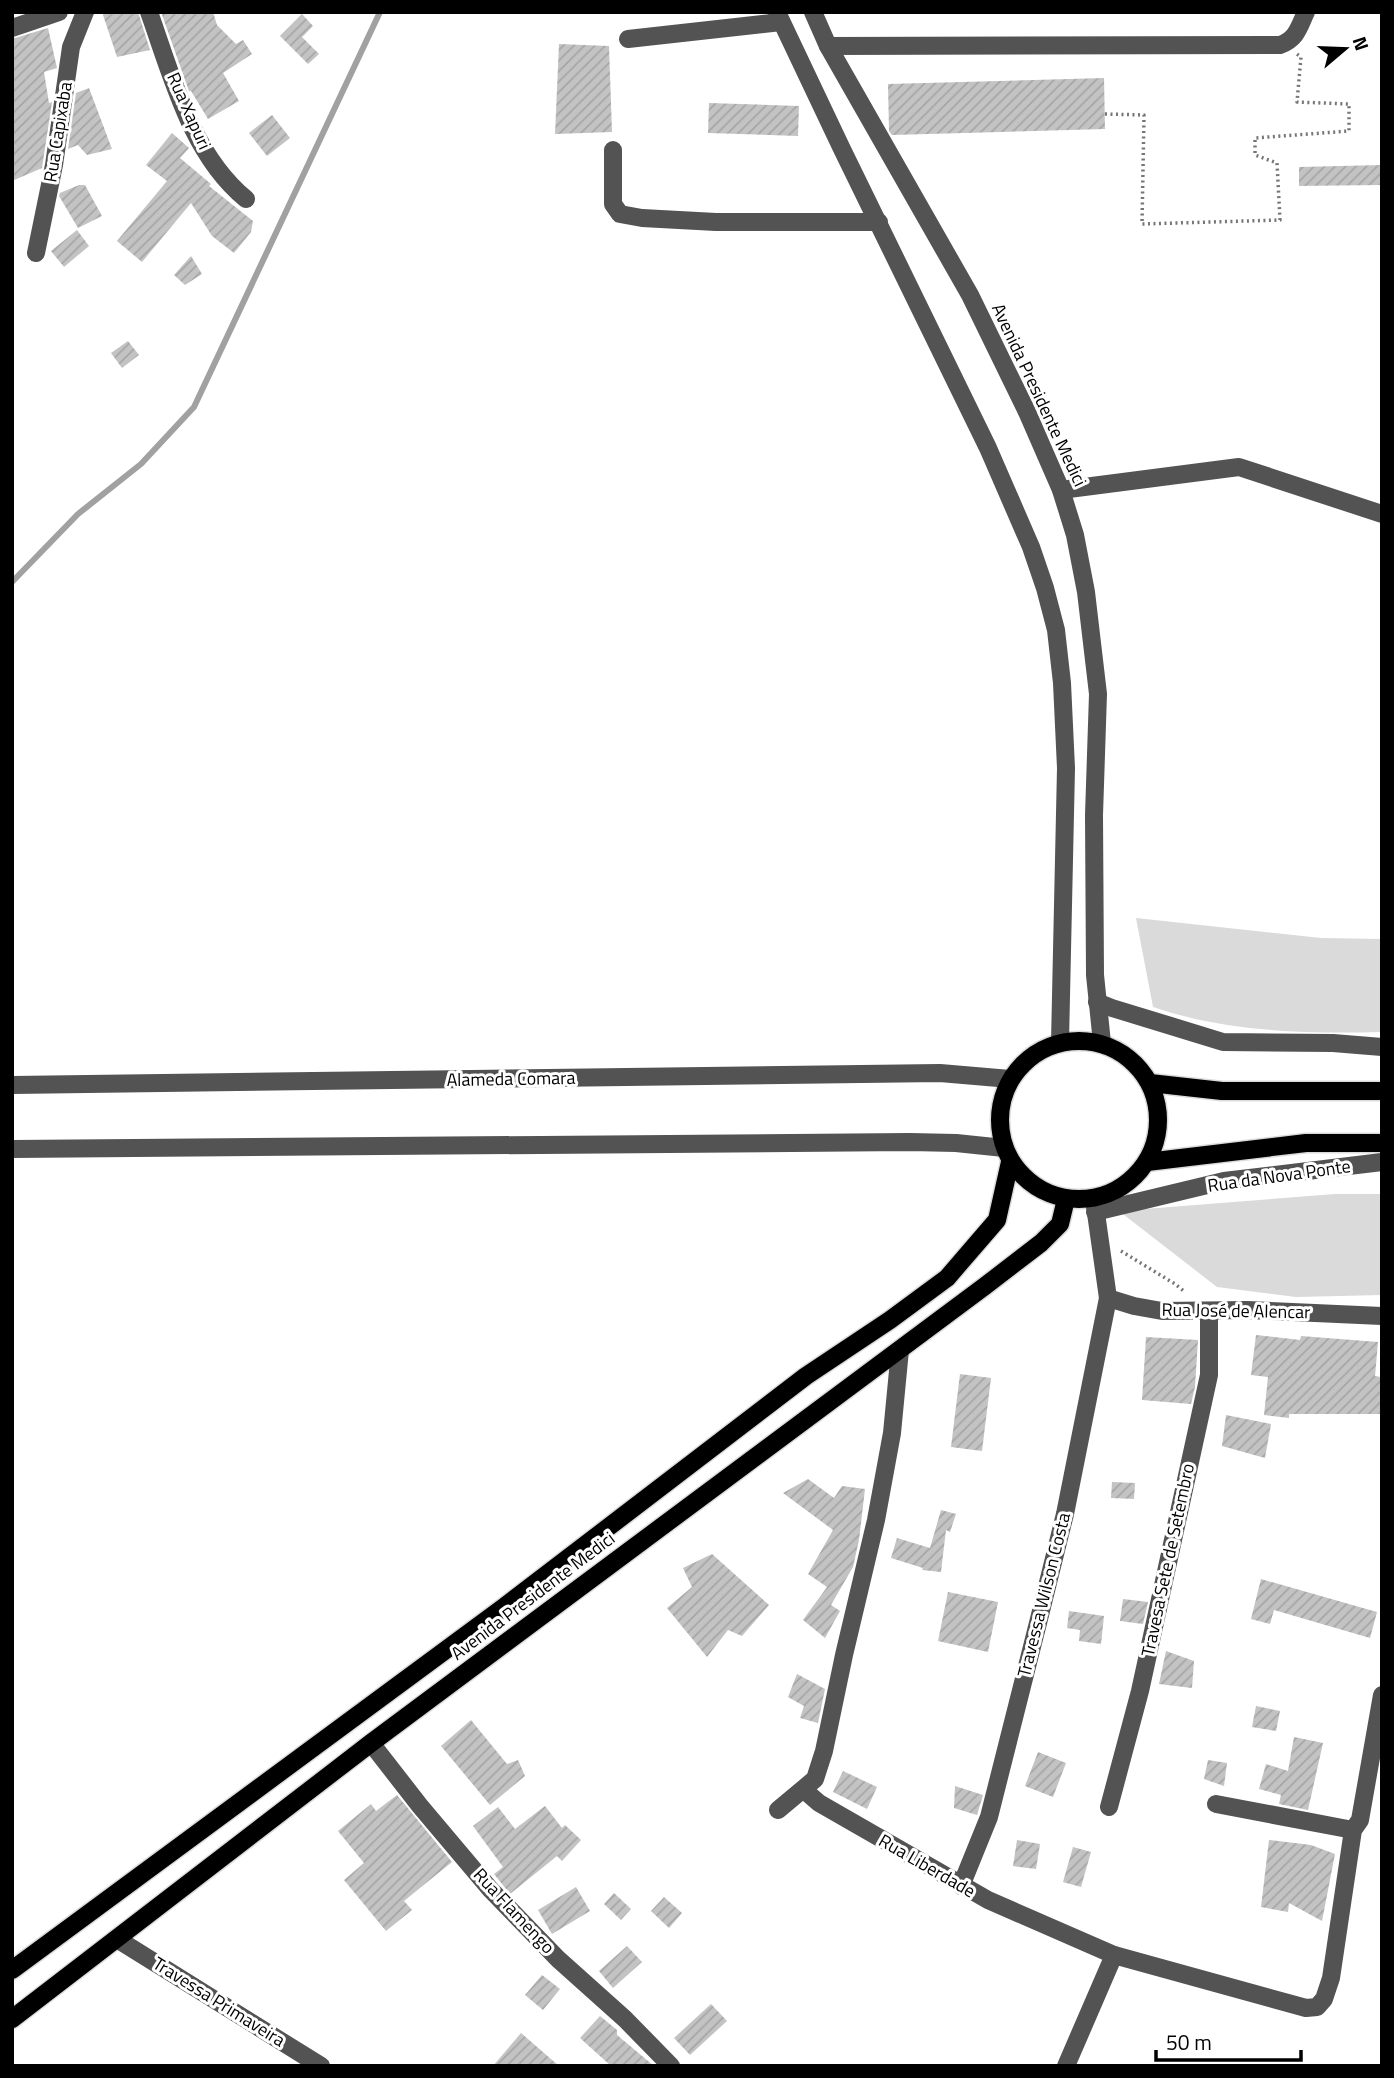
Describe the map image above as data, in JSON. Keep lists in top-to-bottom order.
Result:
{
  "streets": {
    "main road": ["Avenida Presidente Medici"],
    "street": [
      "Rua Xapuri",
      "Rua Capixaba",
      "Alameda Comara",
      "Rua da Nova Ponte",
      "Rua José de Alencar",
      "Travesa Sete de Setembro",
      "Travessa Wilson Costa",
      "Rua Liberdade",
      "Rua Flamengo",
      "Travessa Primaveira"
    ]
  },
  "crossings": [
    ["Avenida Presidente Medici", "Alameda Comara"],
    ["Avenida Presidente Medici", "Rua da Nova Ponte"],
    ["Avenida Presidente Medici", "Rua Flamengo"],
    ["Avenida Presidente Medici", "Travessa Primaveira"],
    ["Alameda Comara", "Rua da Nova Ponte"],
    ["Rua José de Alencar", "Travesa Sete de Setembro"],
    ["Rua José de Alencar", "Travessa Wilson Costa"],
    ["Travessa Wilson Costa", "Rua Liberdade"]
  ],
  "scale_bar": "50 m",
  "north": "right"
}
